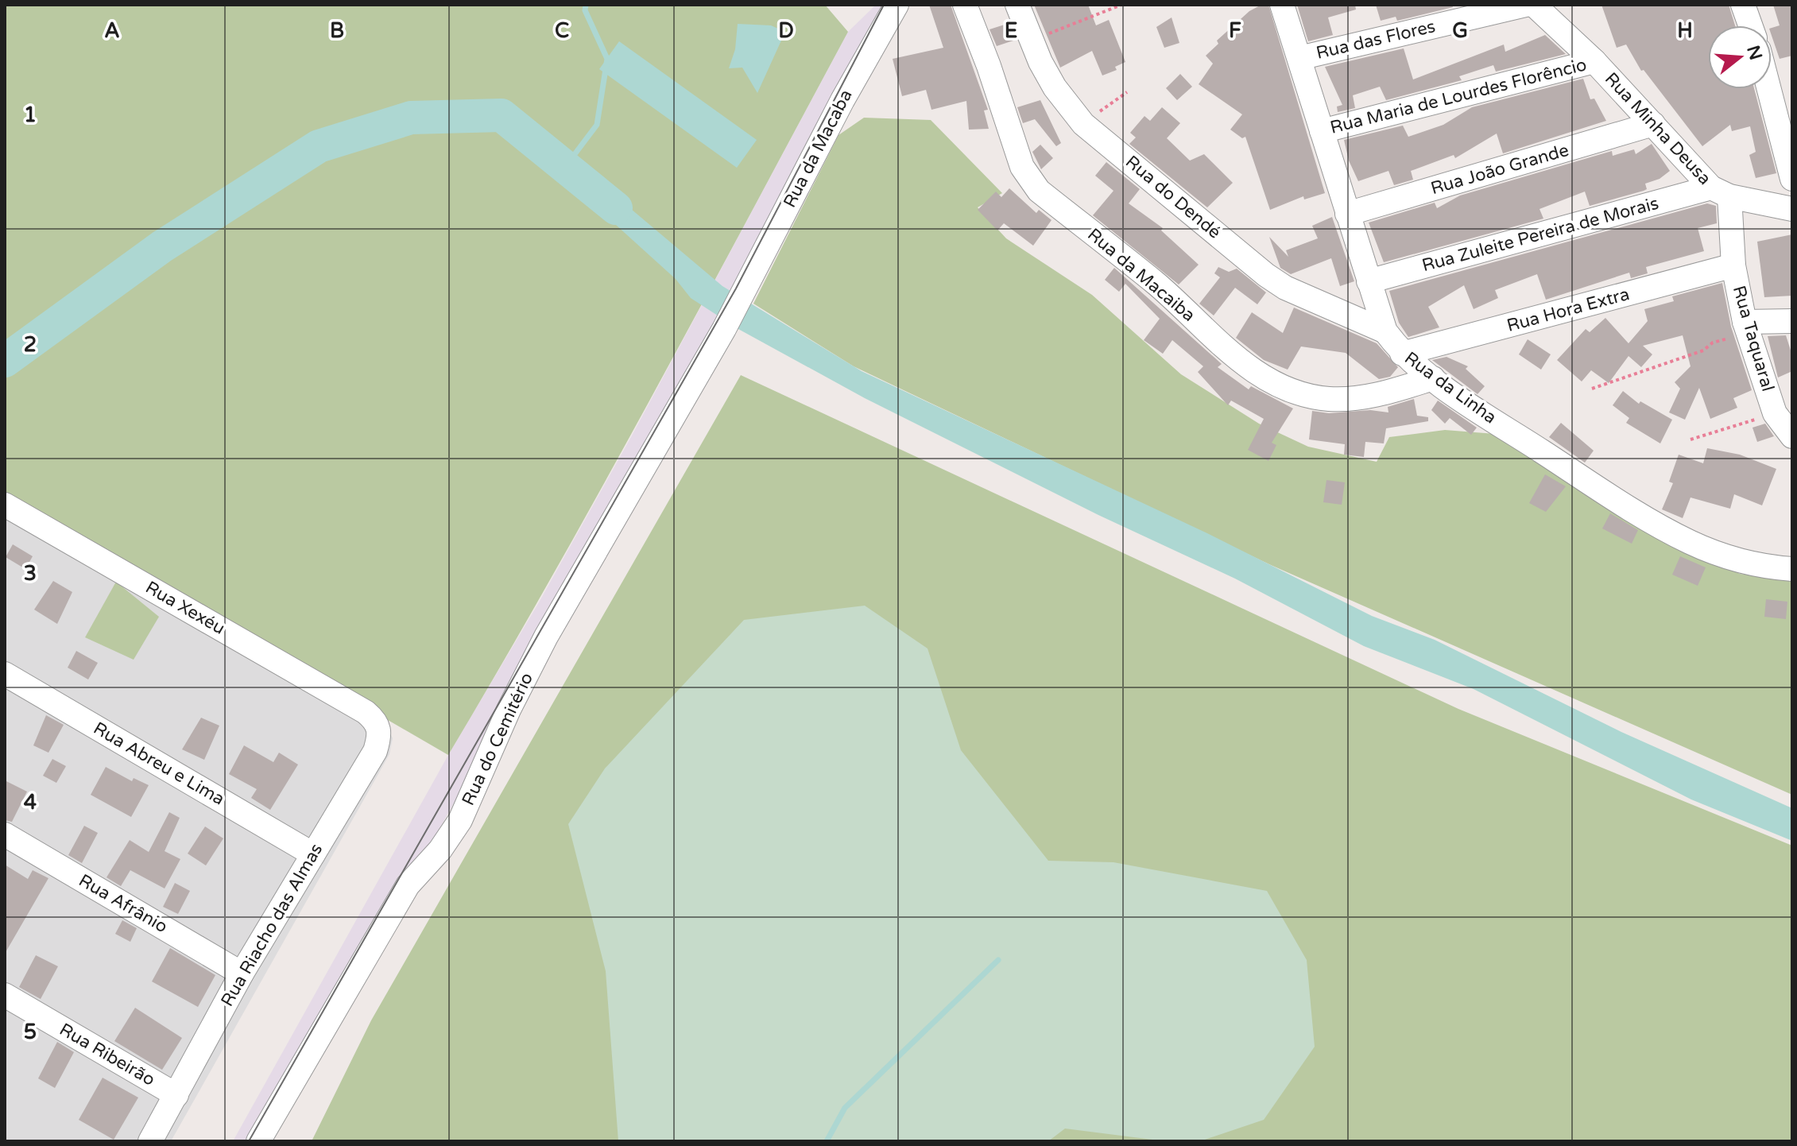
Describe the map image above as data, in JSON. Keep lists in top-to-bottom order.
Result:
{
  "streets": {
    "street": [
      "Rua das Flores",
      "Rua Maria de Lourdes Florêncio",
      "Rua Minha Deusa",
      "Rua da Macaba",
      "Rua João Grande",
      "Rua do Dendé",
      "Rua Zuleite Pereira de Morais",
      "Rua da Macaiba",
      "Rua Hora Extra",
      "Rua Taquaral",
      "Rua da Linha",
      "Rua Xexéu",
      "Rua do Cemitério",
      "Rua Abreu e Lima",
      "Rua Afrânio",
      "Rua Riacho das Almas",
      "Rua Ribeirão"
    ]
  },
  "crossings": [
    ["Rua das Flores", "Rua da Linha"],
    ["Rua Maria de Lourdes Florêncio", "Rua Minha Deusa"],
    ["Rua Maria de Lourdes Florêncio", "Rua da Linha"],
    ["Rua Minha Deusa", "Rua João Grande"],
    ["Rua Minha Deusa", "Rua Zuleite Pereira de Morais"],
    ["Rua Minha Deusa", "Rua Taquaral"],
    ["Rua da Macaba", "Rua do Cemitério"],
    ["Rua João Grande", "Rua da Linha"],
    ["Rua do Dendé", "Rua da Linha"],
    ["Rua Zuleite Pereira de Morais", "Rua Taquaral"],
    ["Rua Zuleite Pereira de Morais", "Rua da Linha"],
    ["Rua da Macaiba", "Rua da Linha"],
    ["Rua Hora Extra", "Rua Taquaral"],
    ["Rua Hora Extra", "Rua da Linha"],
    ["Rua Xexéu", "Rua Riacho das Almas"],
    ["Rua Abreu e Lima", "Rua Riacho das Almas"],
    ["Rua Afrânio", "Rua Riacho das Almas"],
    ["Rua Riacho das Almas", "Rua Ribeirão"]
  ],
  "north": "right",
  "grid": {
    "columns": [
      "A",
      "B",
      "C",
      "D",
      "E",
      "F",
      "G",
      "H"
    ],
    "rows": [
      "1",
      "2",
      "3",
      "4",
      "5"
    ]
  }
}
